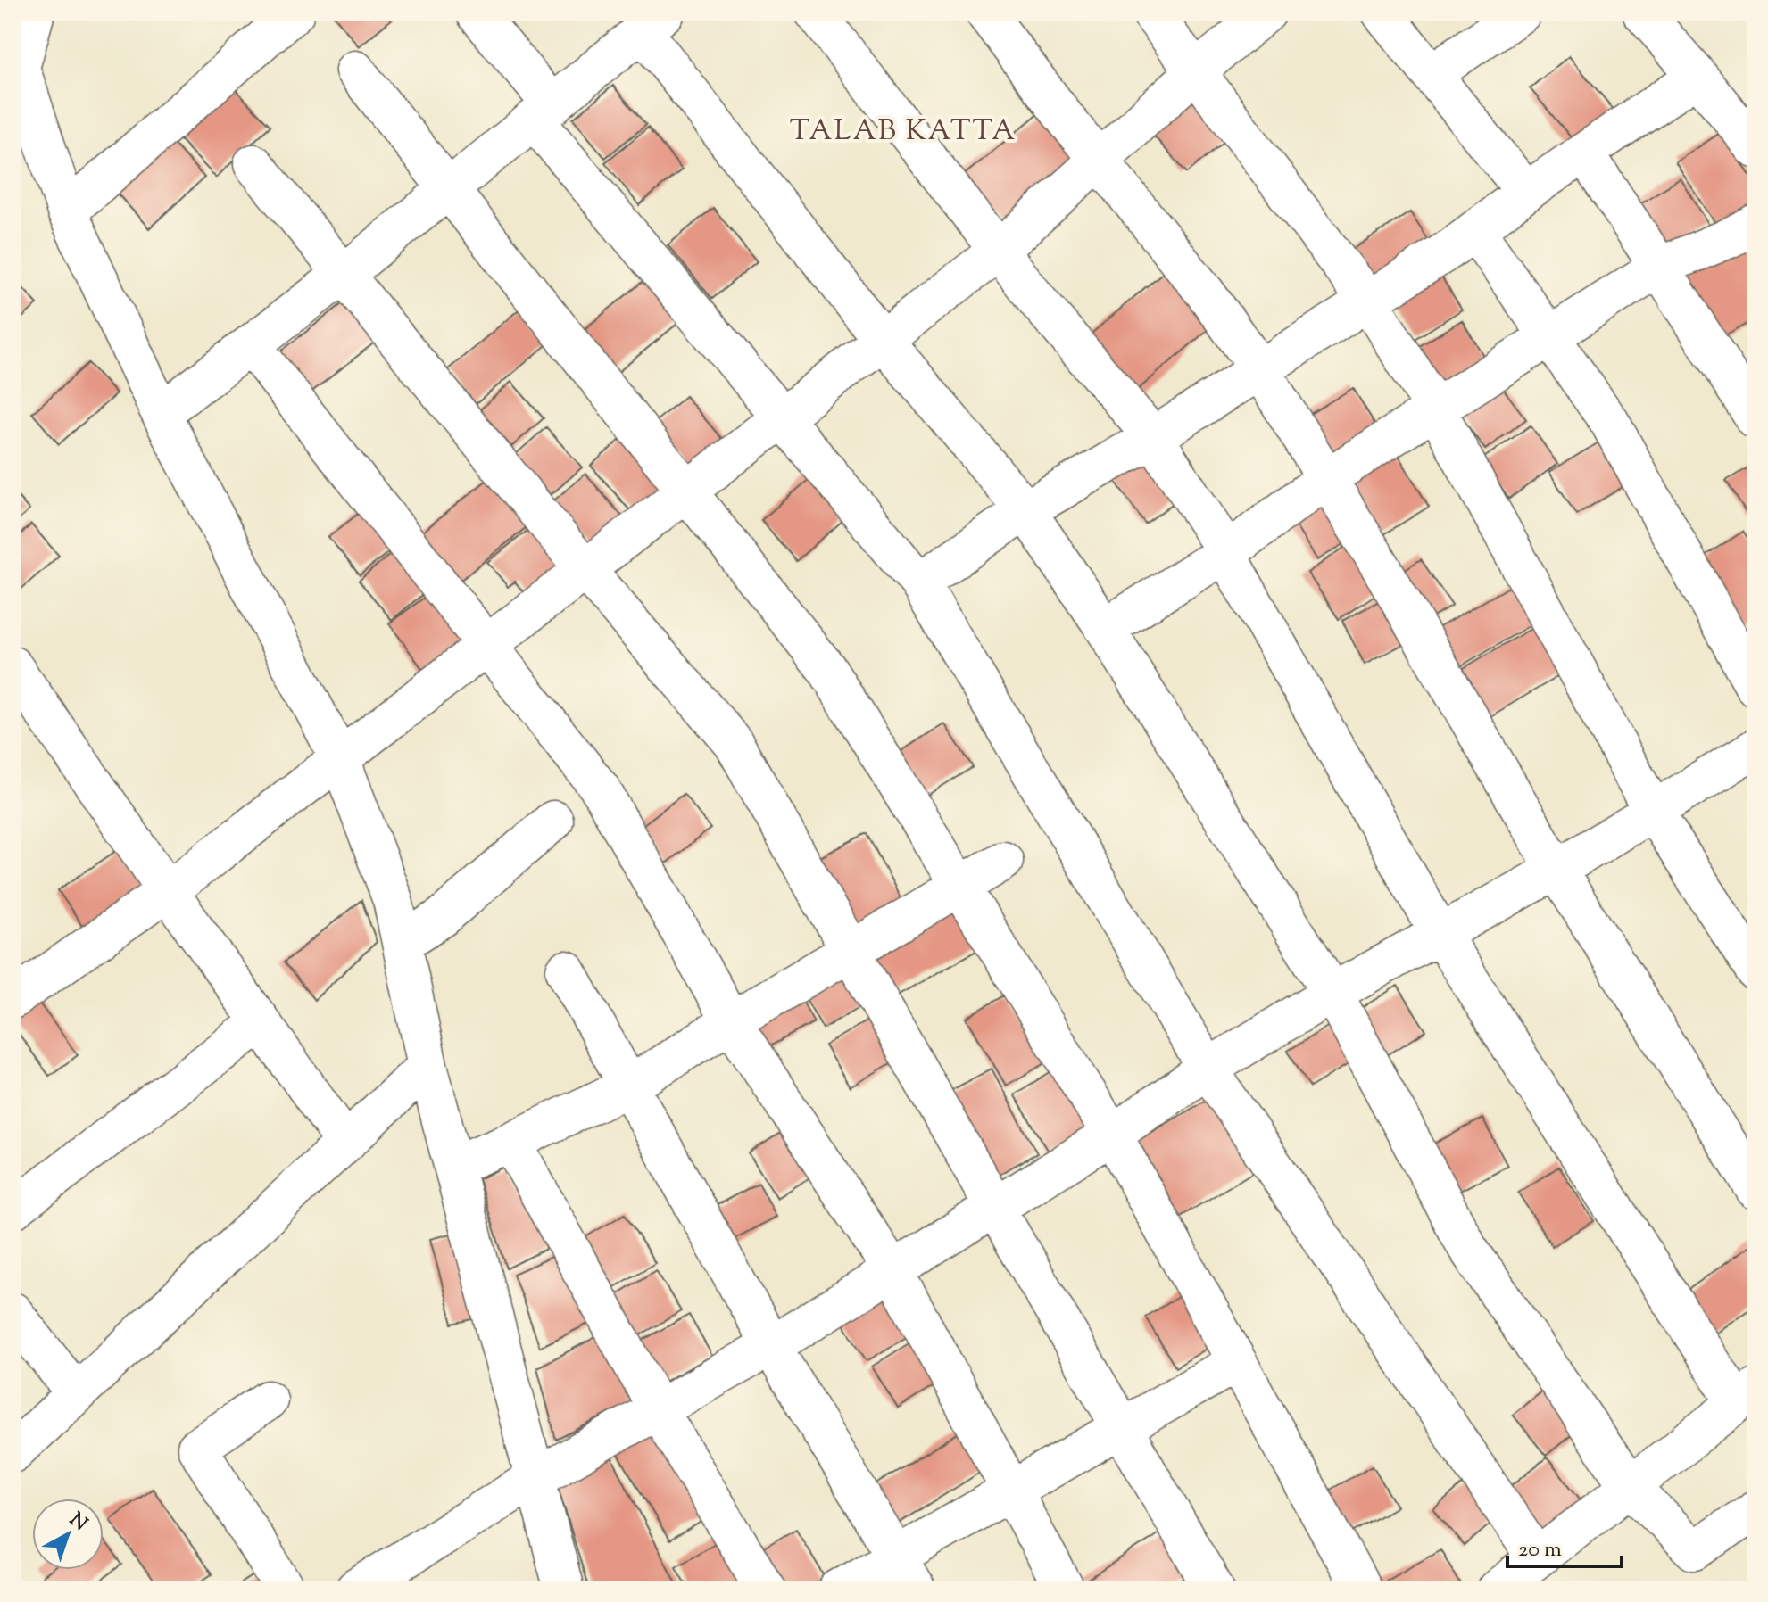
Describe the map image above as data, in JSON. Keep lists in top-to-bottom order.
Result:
{
  "districts": ["TALAB KATTA"],
  "scale_bar": "20 m",
  "north": "top right"
}
